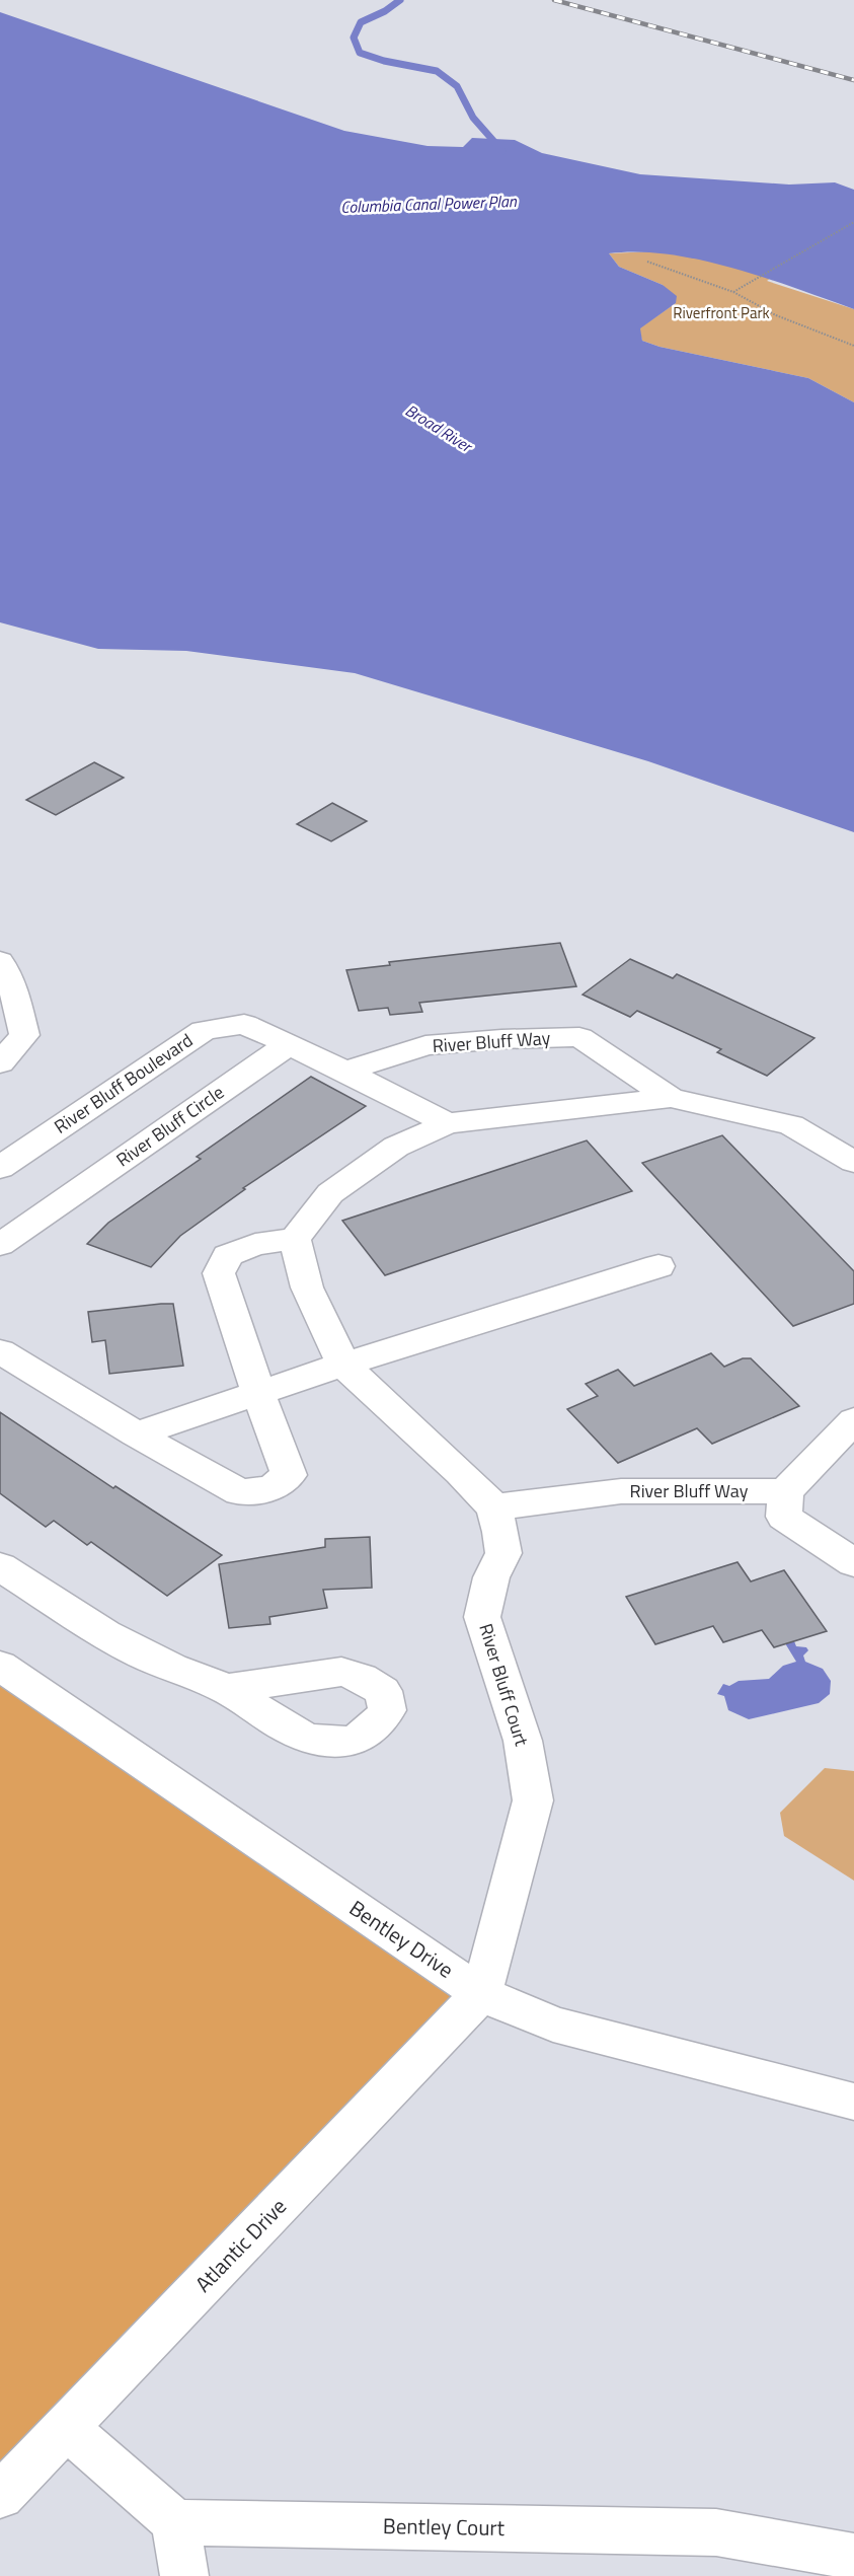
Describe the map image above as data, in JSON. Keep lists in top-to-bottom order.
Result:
{
  "streets": {
    "street": [
      "River Bluff Way",
      "River Bluff Boulevard",
      "River Bluff Circle",
      "River Bluff Court",
      "Bentley Drive",
      "Atlantic Drive",
      "Bentley Court"
    ]
  },
  "crossings": [
    ["River Bluff Way", "River Bluff Court"],
    ["River Bluff Boulevard", "River Bluff Circle"],
    ["River Bluff Court", "Bentley Drive"],
    ["River Bluff Court", "Atlantic Drive"],
    ["Bentley Drive", "Atlantic Drive"]
  ],
  "water": ["Columbia Canal Power Plan", "Broad River"],
  "parks": ["Riverfront Park"]
}
